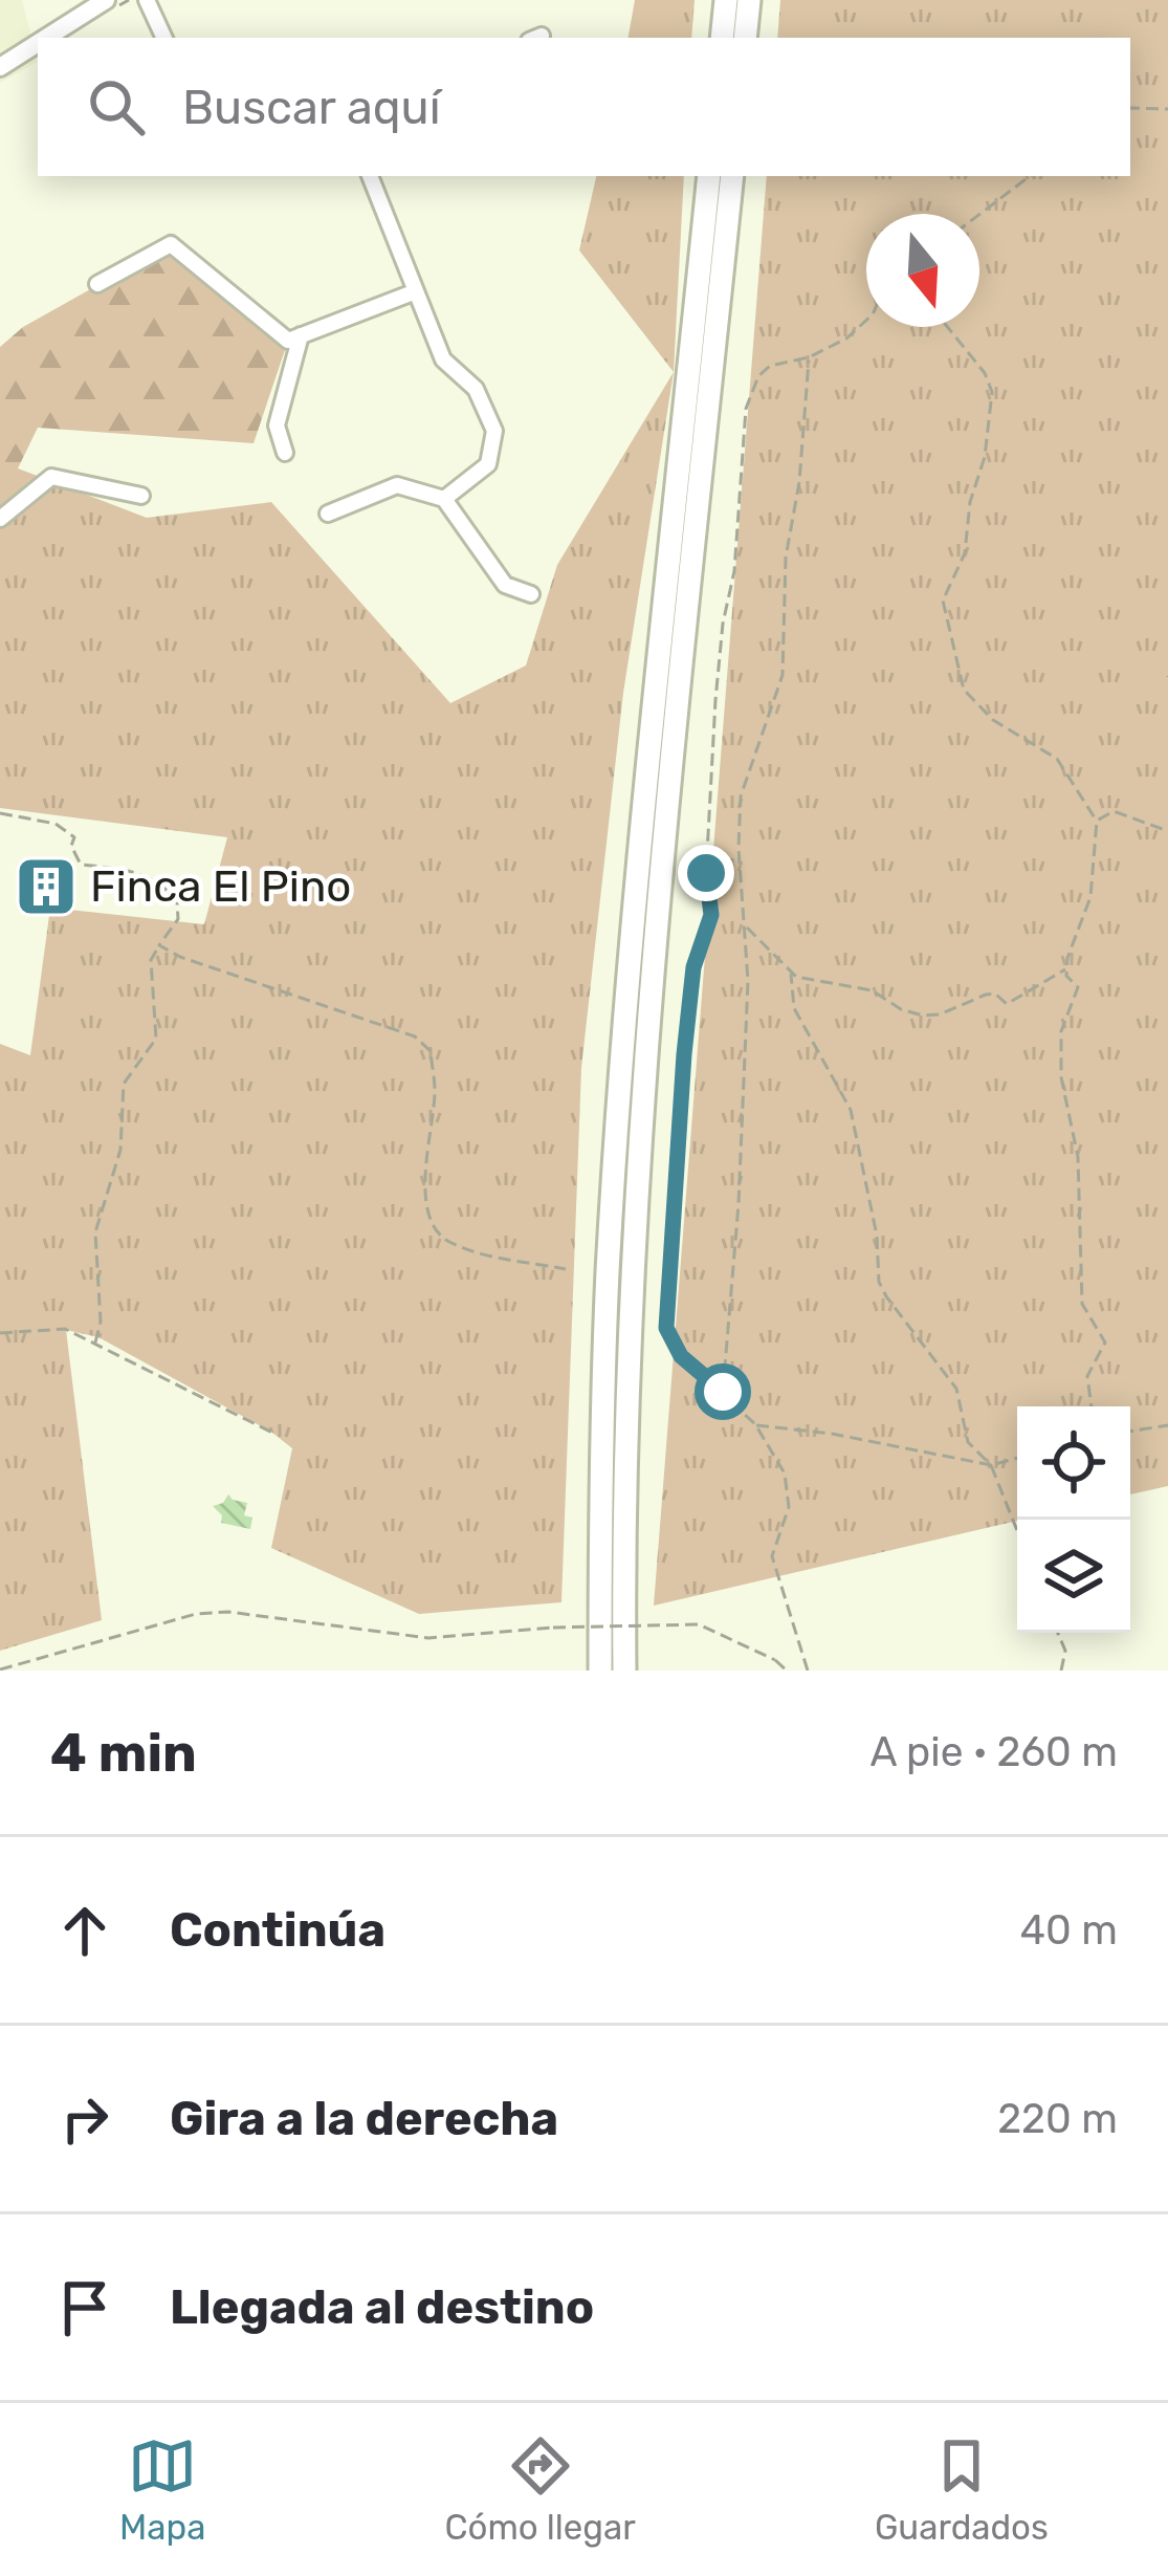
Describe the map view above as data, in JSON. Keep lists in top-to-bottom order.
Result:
{
  "places": {
    "building": ["Finca El Pino"]
  },
  "north": "bottom",
  "page": {
    "search": "Buscar aquí",
    "heading": ["4 min", "A pie · 260 m"],
    "list": [
      ["Continúa", "40 m"],
      ["Gira a la derecha", "220 m"],
      "Llegada al destino"
    ],
    "nav": ["Mapa", "Cómo llegar", "Guardados"]
  }
}
